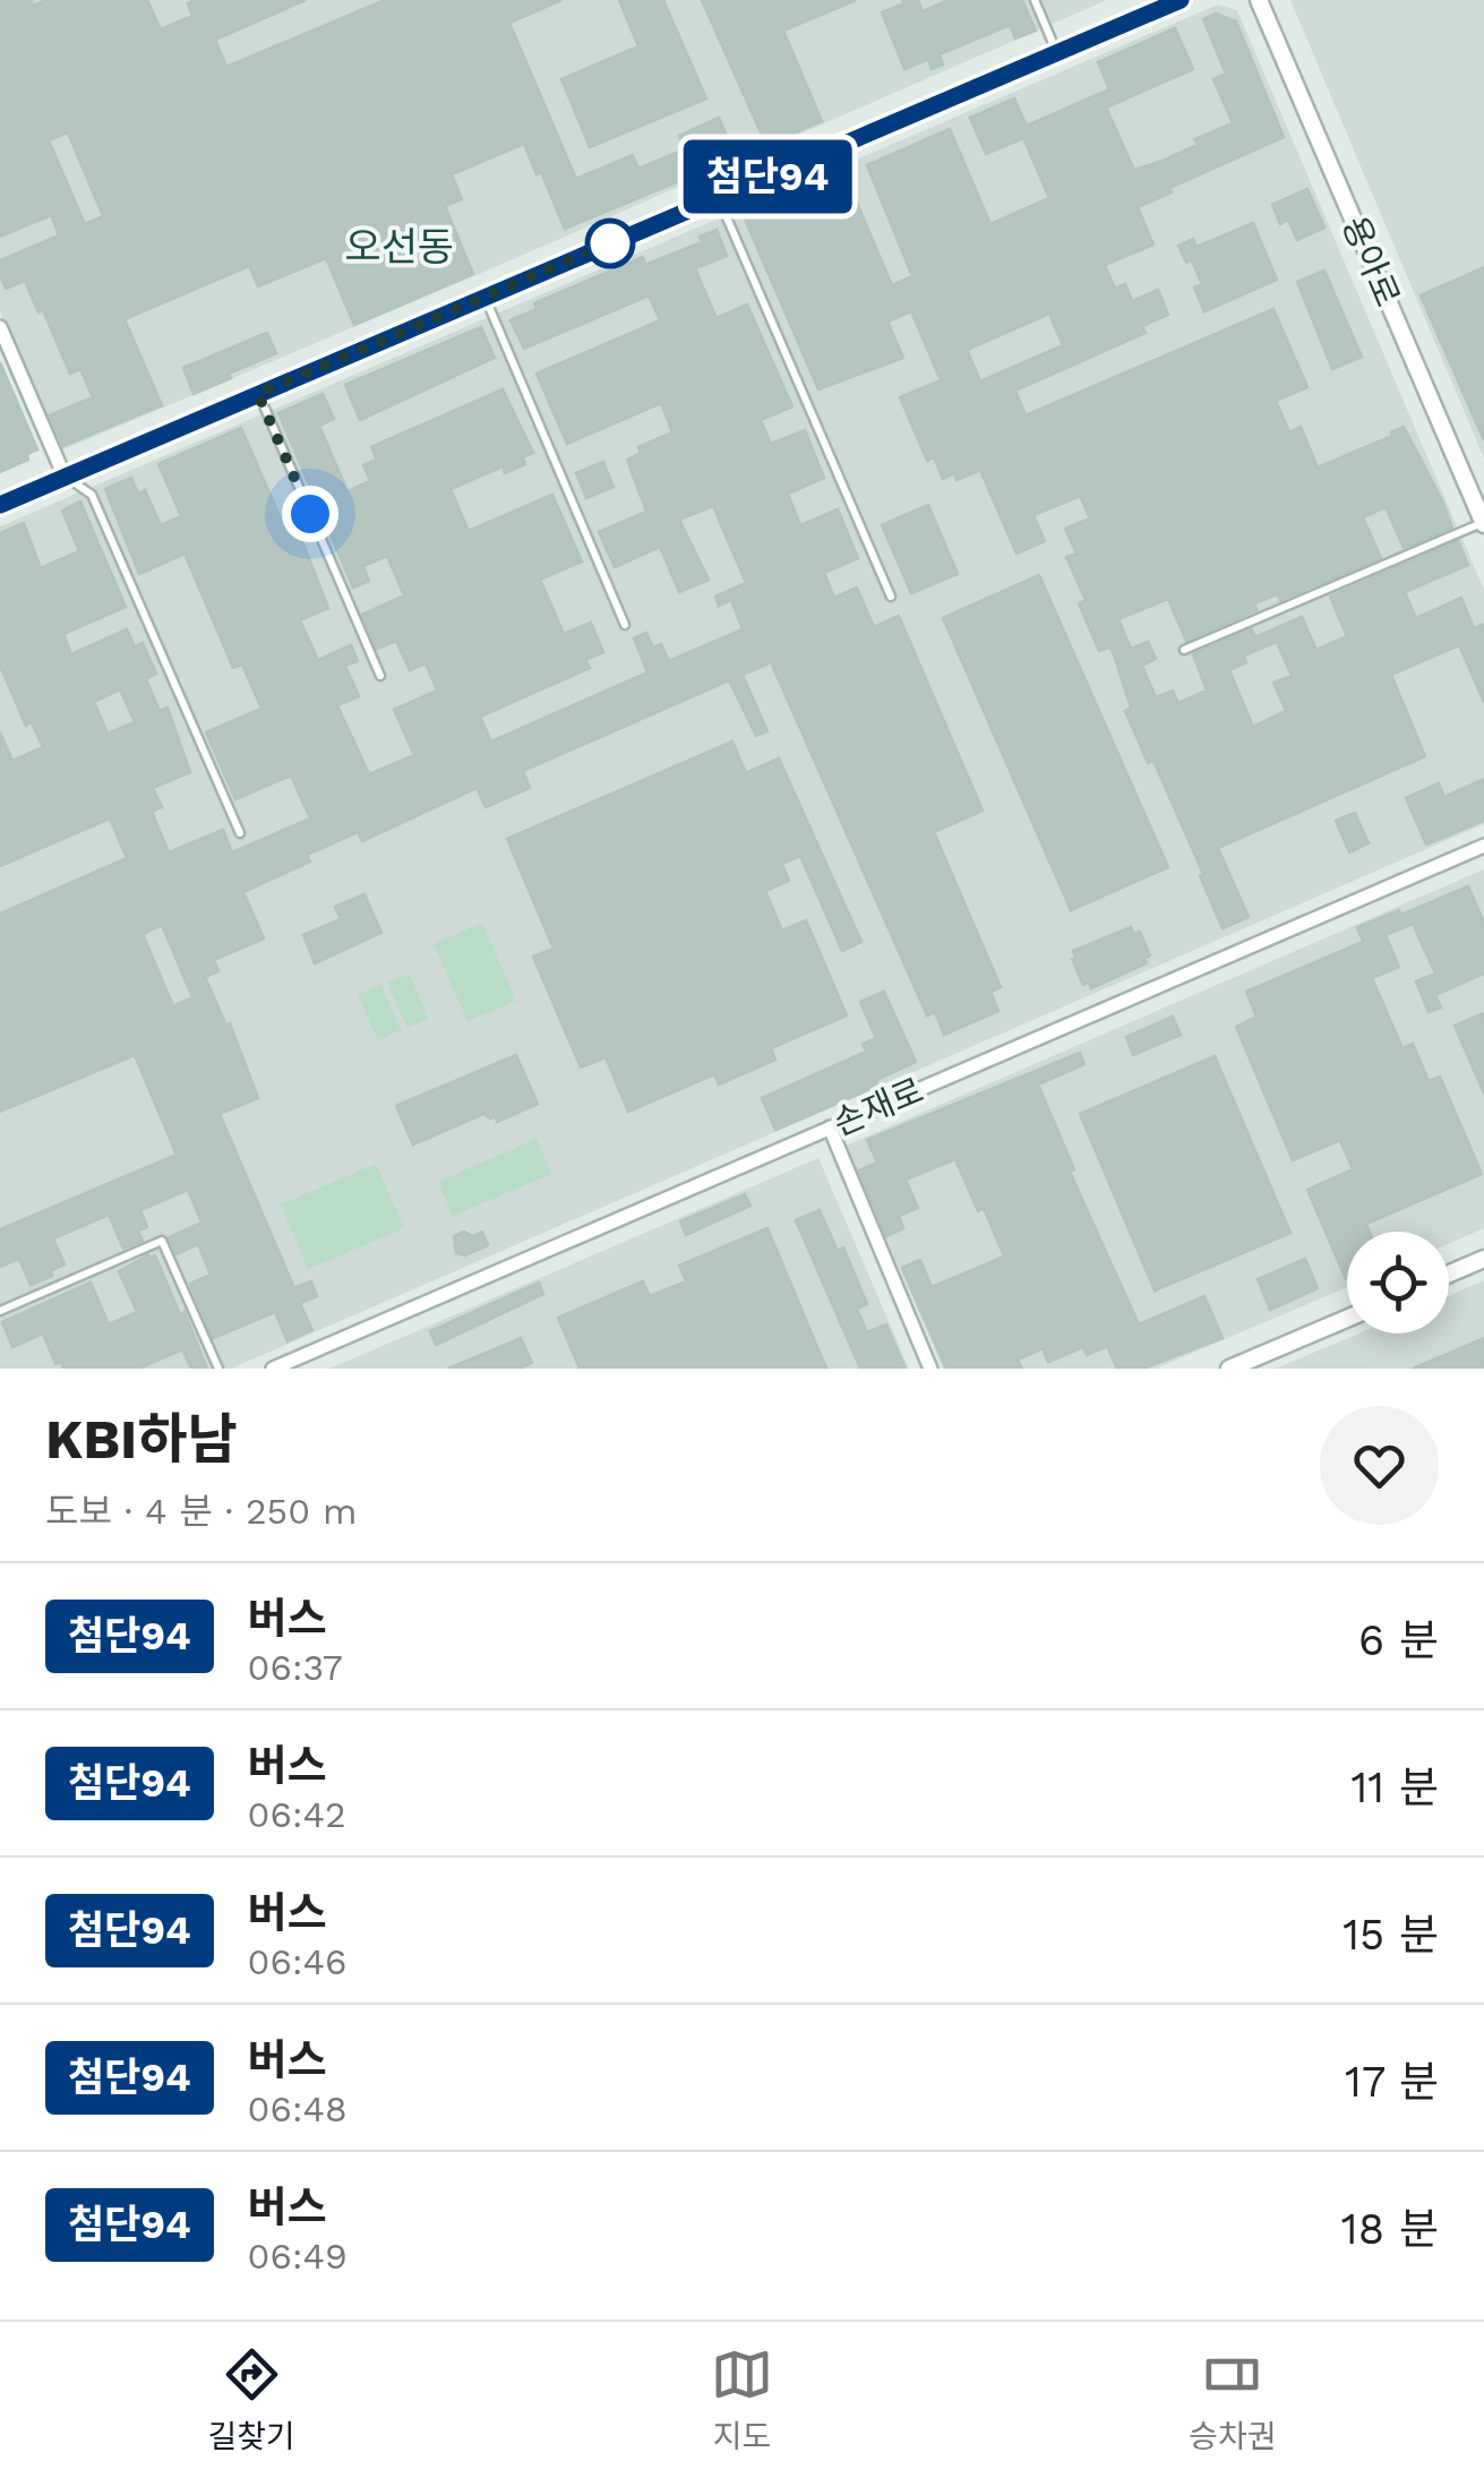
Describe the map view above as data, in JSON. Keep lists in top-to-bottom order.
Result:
{
  "streets": {
    "street": ["용아로", "손재로"]
  },
  "districts": ["오선동"],
  "lines": ["bus line 첨단94"],
  "page": {
    "on_map": "첨단94",
    "heading": ["KBI하남", "도보 · 4 분 · 250 m"],
    "list": [
      {
        "mark": "첨단94",
        "name": "버스",
        "note": "06:37",
        "value": "6 분"
      },
      {
        "mark": "첨단94",
        "name": "버스",
        "note": "06:42",
        "value": "11 분"
      },
      {
        "mark": "첨단94",
        "name": "버스",
        "note": "06:46",
        "value": "15 분"
      },
      {
        "mark": "첨단94",
        "name": "버스",
        "note": "06:48",
        "value": "17 분"
      },
      {
        "mark": "첨단94",
        "name": "버스",
        "note": "06:49",
        "value": "18 분"
      }
    ],
    "tabs": ["길찾기", "지도", "승차권"]
  }
}
